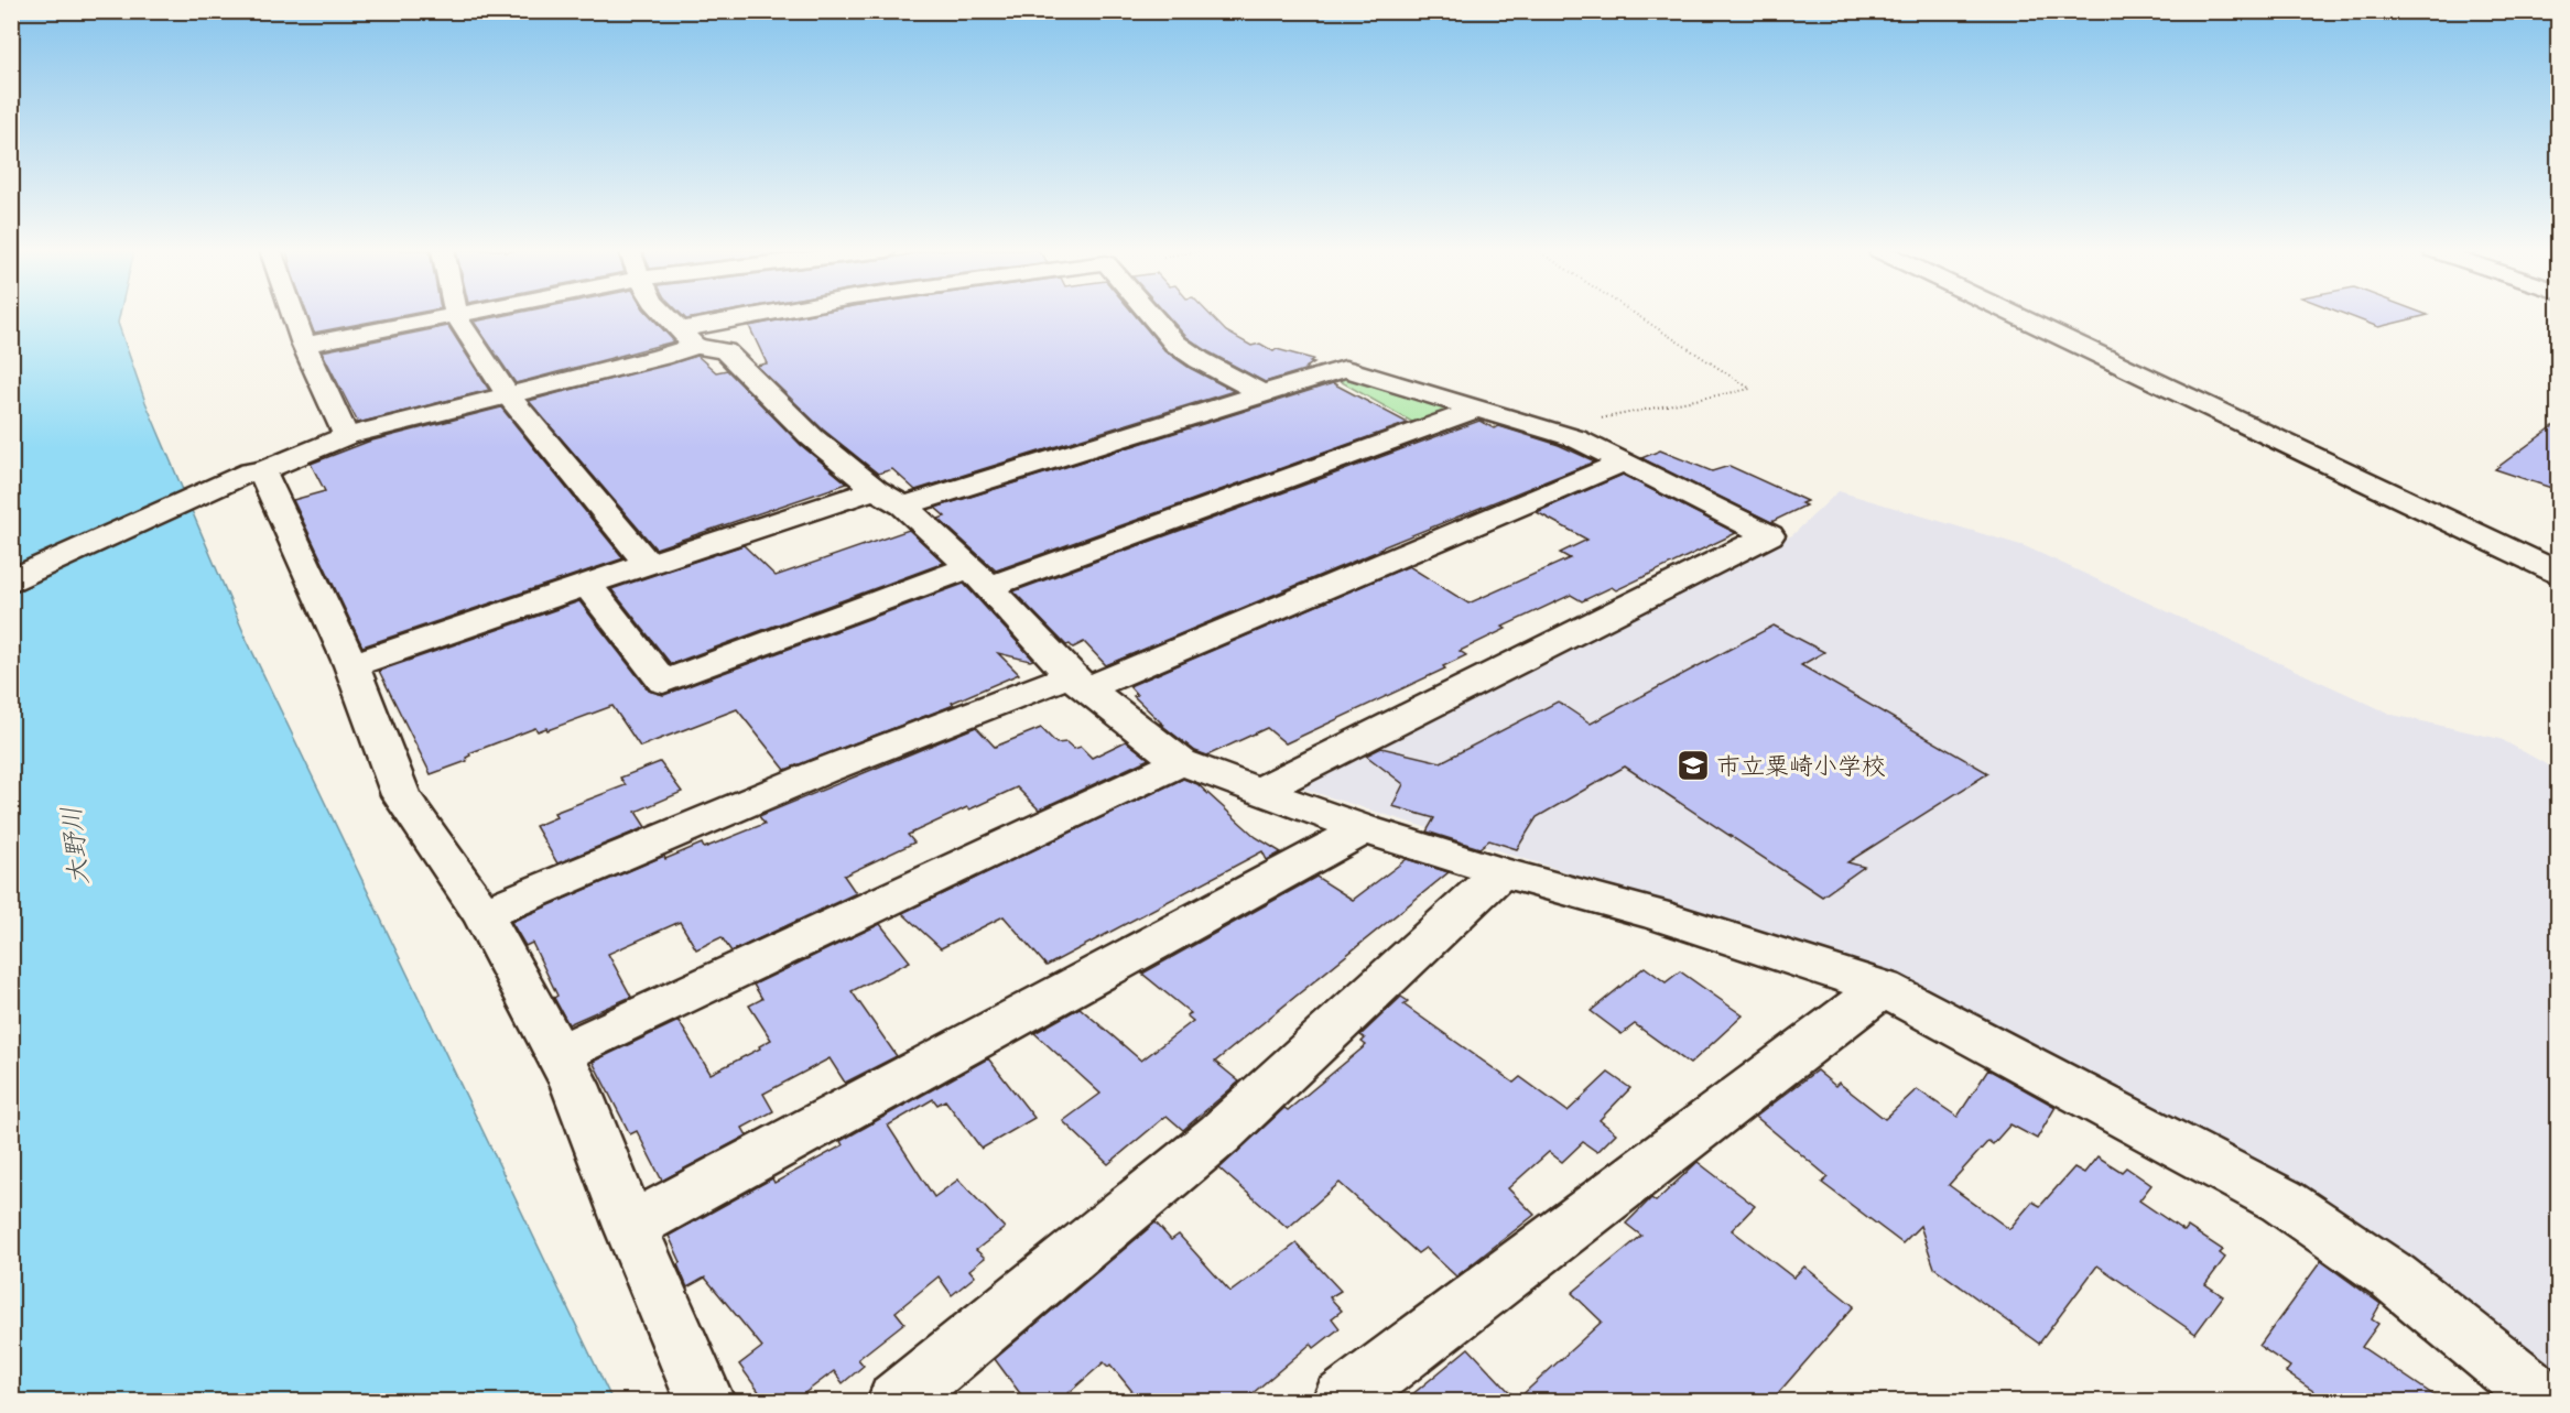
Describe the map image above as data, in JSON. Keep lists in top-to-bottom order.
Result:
{
  "water": ["大野川"],
  "places": {
    "school or university": ["市立粟崎小学校"]
  }
}
